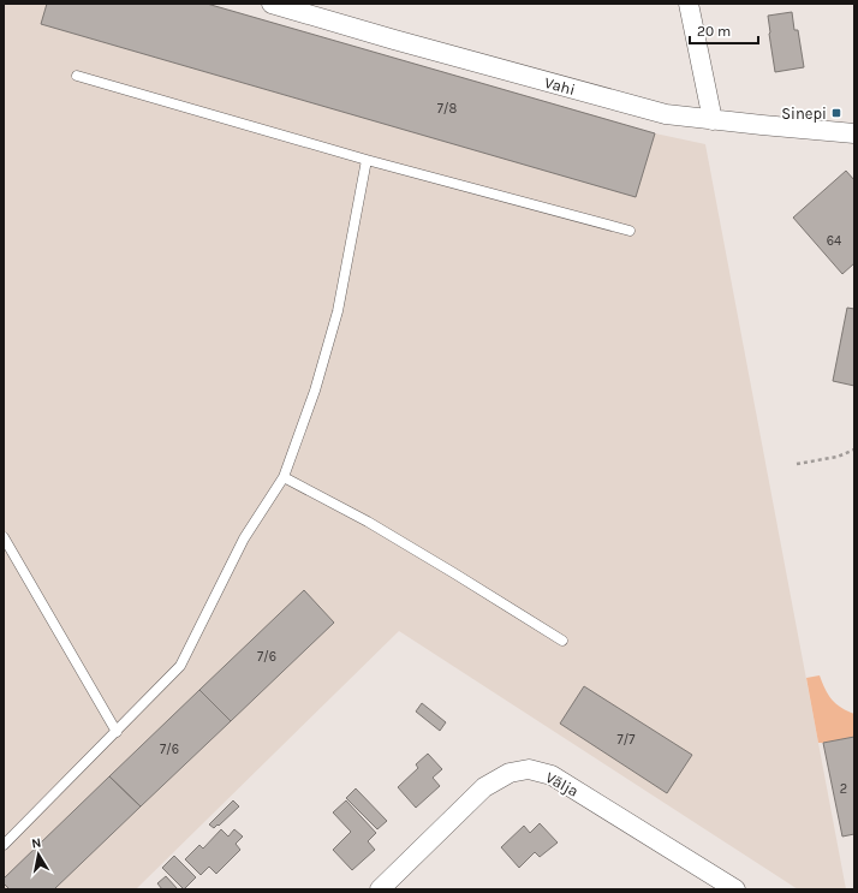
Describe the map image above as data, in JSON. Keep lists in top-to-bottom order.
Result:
{
  "streets": {
    "street": ["Vahi", "Välja"]
  },
  "places": {
    "transit": ["Sinepi"]
  },
  "house_numbers": [
    "7/8",
    "64",
    "7/6",
    "7/7",
    "7/6",
    "2"
  ],
  "scale_bar": "20 m",
  "north": "top"
}
